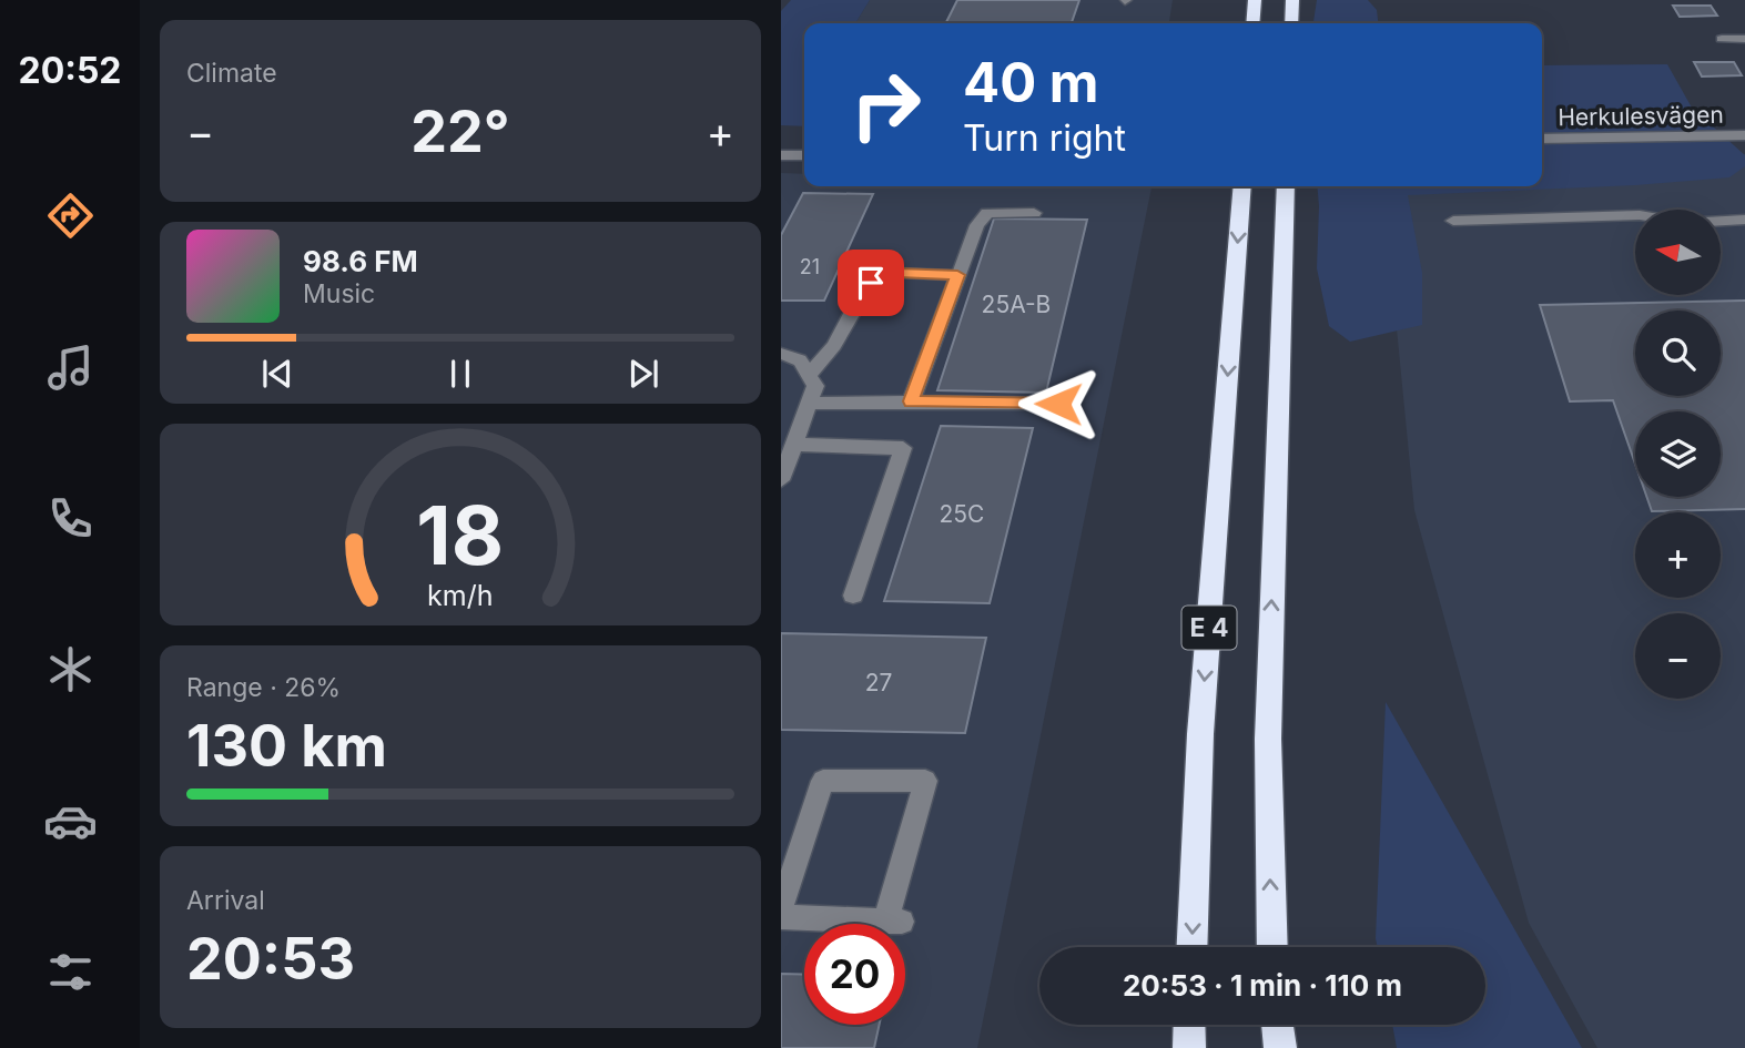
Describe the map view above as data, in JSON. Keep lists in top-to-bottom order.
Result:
{
  "streets": {
    "highway": ["E 4"],
    "street": ["Herkulesvägen"]
  },
  "house_numbers": [
    "21",
    "25A-B",
    "25C",
    "27"
  ],
  "north": "left",
  "page": {
    "tabs": "20:52",
    "tile": [
      "Climate",
      ["Range · 26%", "130 km"],
      ["Arrival", "20:53"]
    ],
    "turn": ["40 m", "Turn right"],
    "heat": ["−", "22°", "+"],
    "map_buttons": ["+", "−"],
    "song": ["98.6 FM", "Music"],
    "limit": "20",
    "trip": "20:53 · 1 min · 110 m",
    "gauge": ["18", "km/h"]
  }
}
